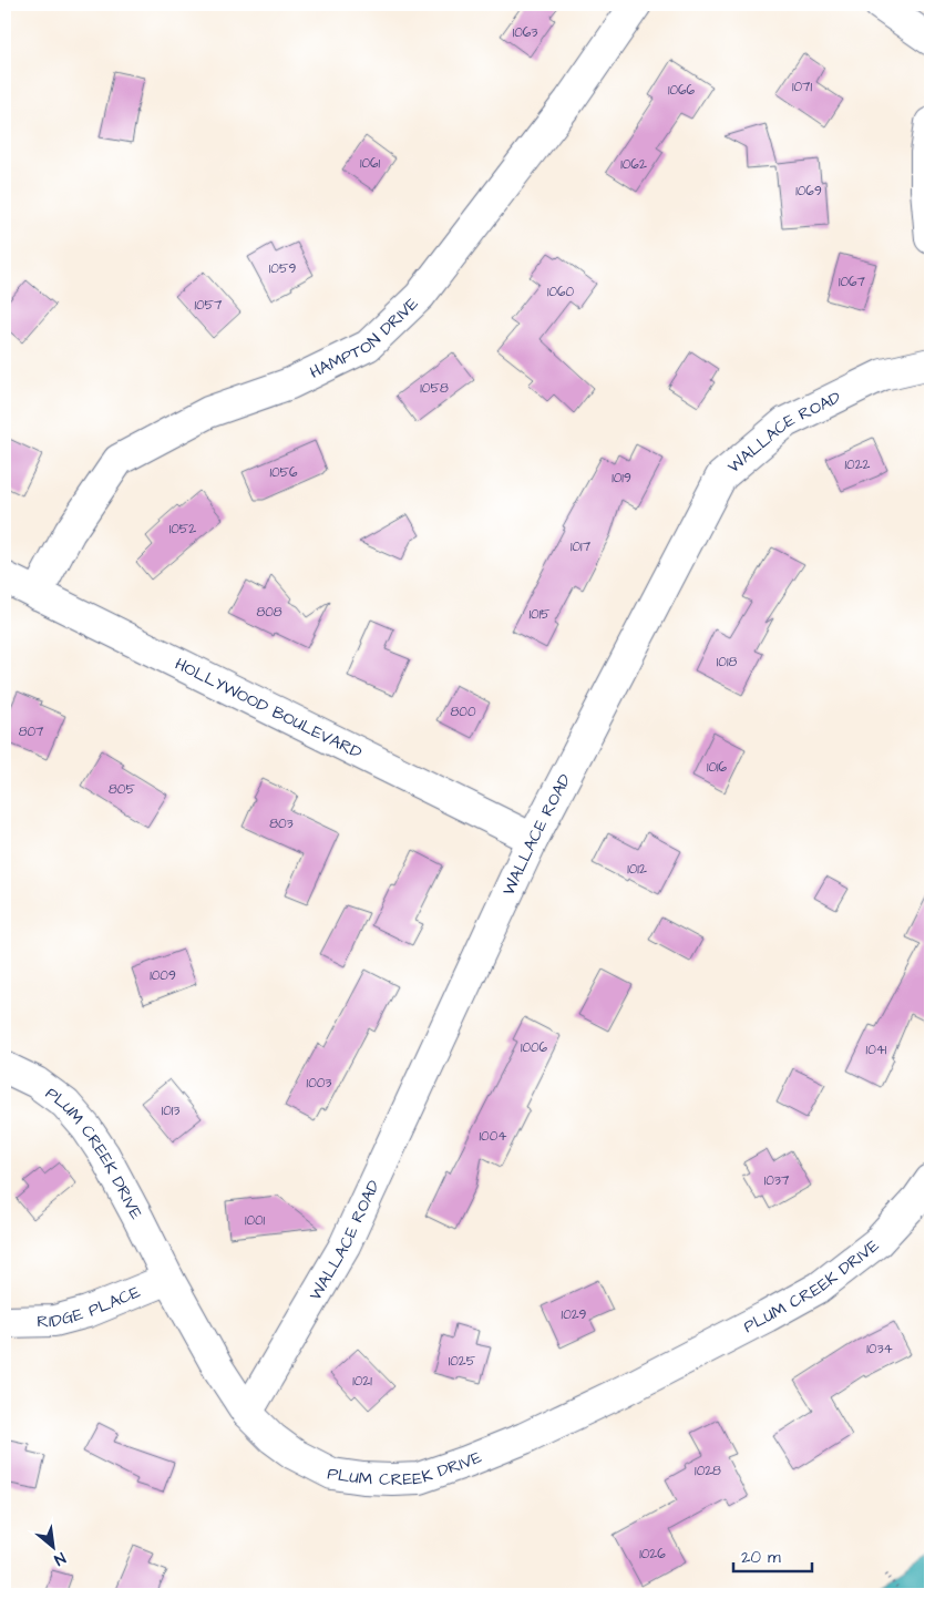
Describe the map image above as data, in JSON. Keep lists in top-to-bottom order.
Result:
{
  "streets": {
    "street": [
      "HAMPTON DRIVE",
      "WALLACE ROAD",
      "HOLLYWOOD BOULEVARD",
      "PLUM CREEK DRIVE",
      "RIDGE PLACE"
    ]
  },
  "crossings": [
    ["HAMPTON DRIVE", "HOLLYWOOD BOULEVARD"],
    ["WALLACE ROAD", "HOLLYWOOD BOULEVARD"],
    ["WALLACE ROAD", "PLUM CREEK DRIVE"],
    ["PLUM CREEK DRIVE", "RIDGE PLACE"]
  ],
  "house_numbers": [
    "1063",
    "1071",
    "1066",
    "1061",
    "1062",
    "1069",
    "1059",
    "1067",
    "1060",
    "1057",
    "1058",
    "1022",
    "1056",
    "1019",
    "1052",
    "1017",
    "808",
    "1015",
    "1018",
    "800",
    "807",
    "1016",
    "805",
    "803",
    "1012",
    "1009",
    "1006",
    "1041",
    "1003",
    "1013",
    "1004",
    "1037",
    "1001",
    "1029",
    "1034",
    "1025",
    "1021",
    "1028",
    "1026"
  ],
  "scale_bar": "20 m",
  "north": "bottom right"
}
